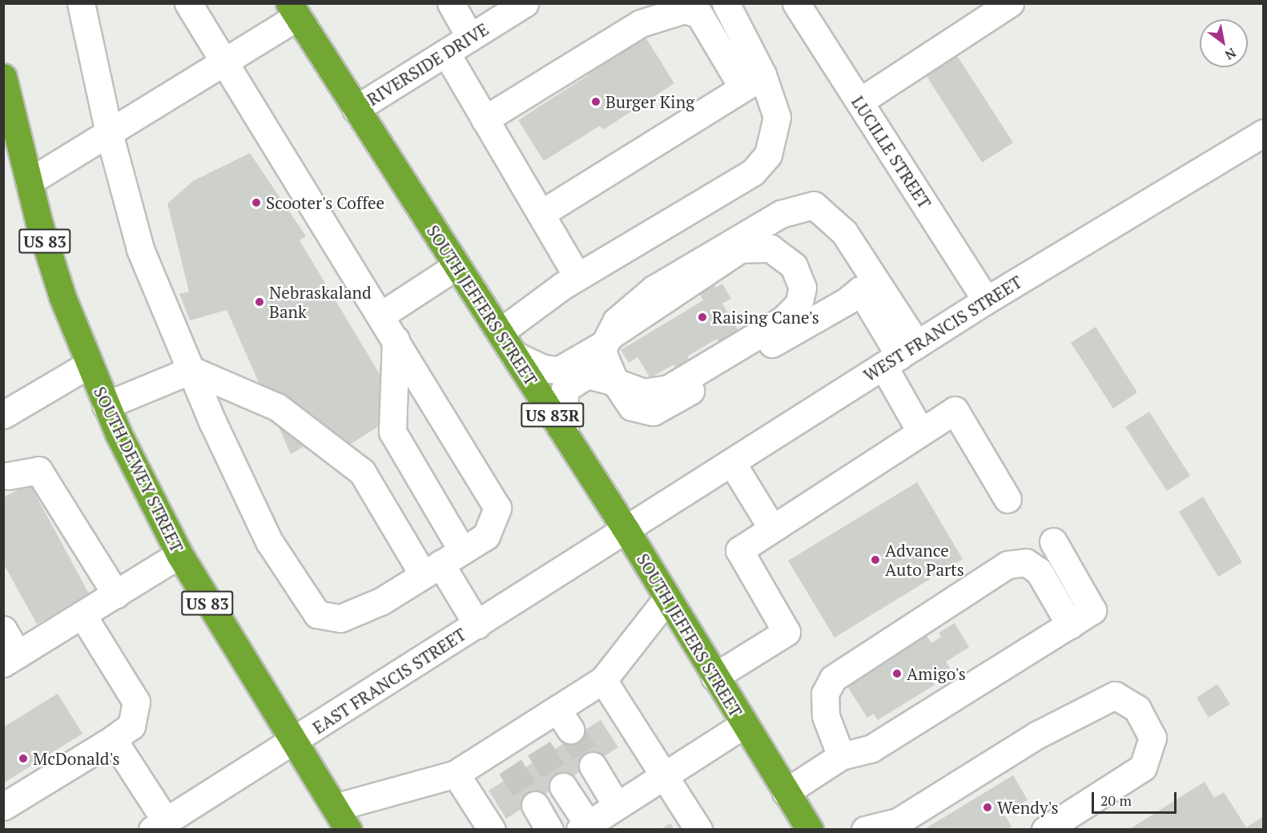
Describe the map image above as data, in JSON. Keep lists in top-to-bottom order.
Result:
{
  "streets": {
    "highway": [
      "US 83",
      "SOUTH JEFFERS STREET",
      "US 83R",
      "SOUTH DEWEY STREET"
    ],
    "street": [
      "RIVERSIDE DRIVE",
      "LUCILLE STREET",
      "WEST FRANCIS STREET",
      "EAST FRANCIS STREET"
    ]
  },
  "crossings": [
    ["RIVERSIDE DRIVE", "SOUTH JEFFERS STREET"],
    ["LUCILLE STREET", "WEST FRANCIS STREET"],
    ["SOUTH JEFFERS STREET", "WEST FRANCIS STREET"],
    ["SOUTH JEFFERS STREET", "EAST FRANCIS STREET"],
    ["WEST FRANCIS STREET", "EAST FRANCIS STREET"],
    ["SOUTH DEWEY STREET", "EAST FRANCIS STREET"]
  ],
  "places": [
    "Burger King",
    "Scooter's Coffee",
    "Nebraskaland Bank",
    "Raising Cane's",
    "Advance Auto Parts",
    "Amigo's",
    "McDonald's",
    "Wendy's"
  ],
  "scale_bar": "20 m",
  "north": "bottom right"
}
